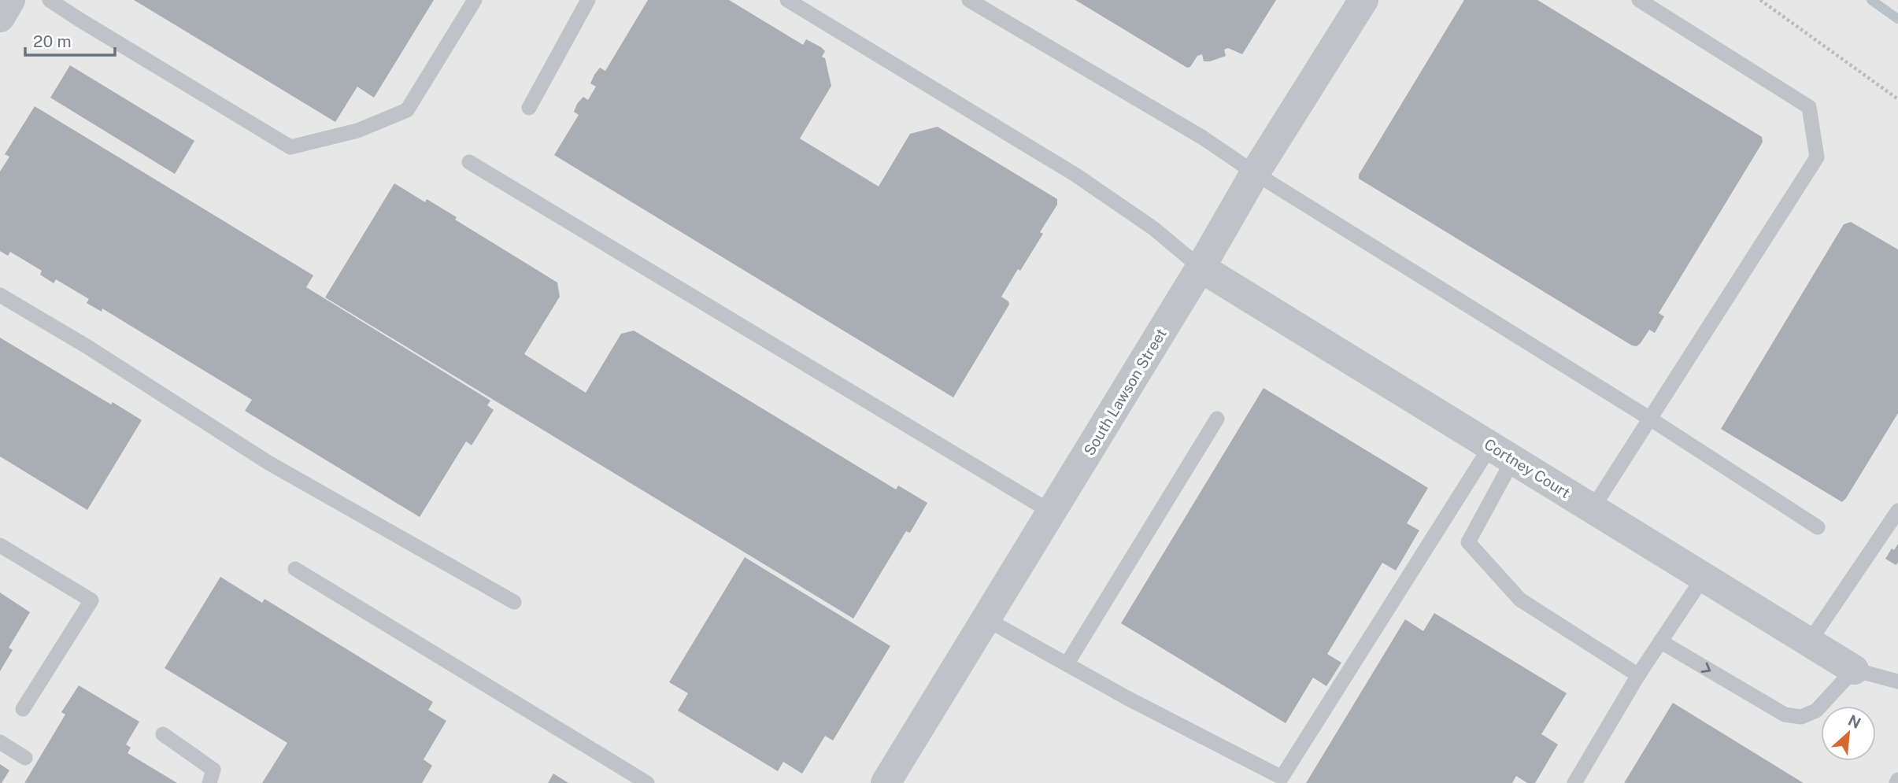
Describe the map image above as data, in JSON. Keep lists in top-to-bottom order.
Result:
{
  "streets": {
    "street": ["South Lawson Street", "Cortney Court"]
  },
  "crossings": [
    ["South Lawson Street", "Cortney Court"]
  ],
  "scale_bar": "20 m",
  "north": "top right"
}
